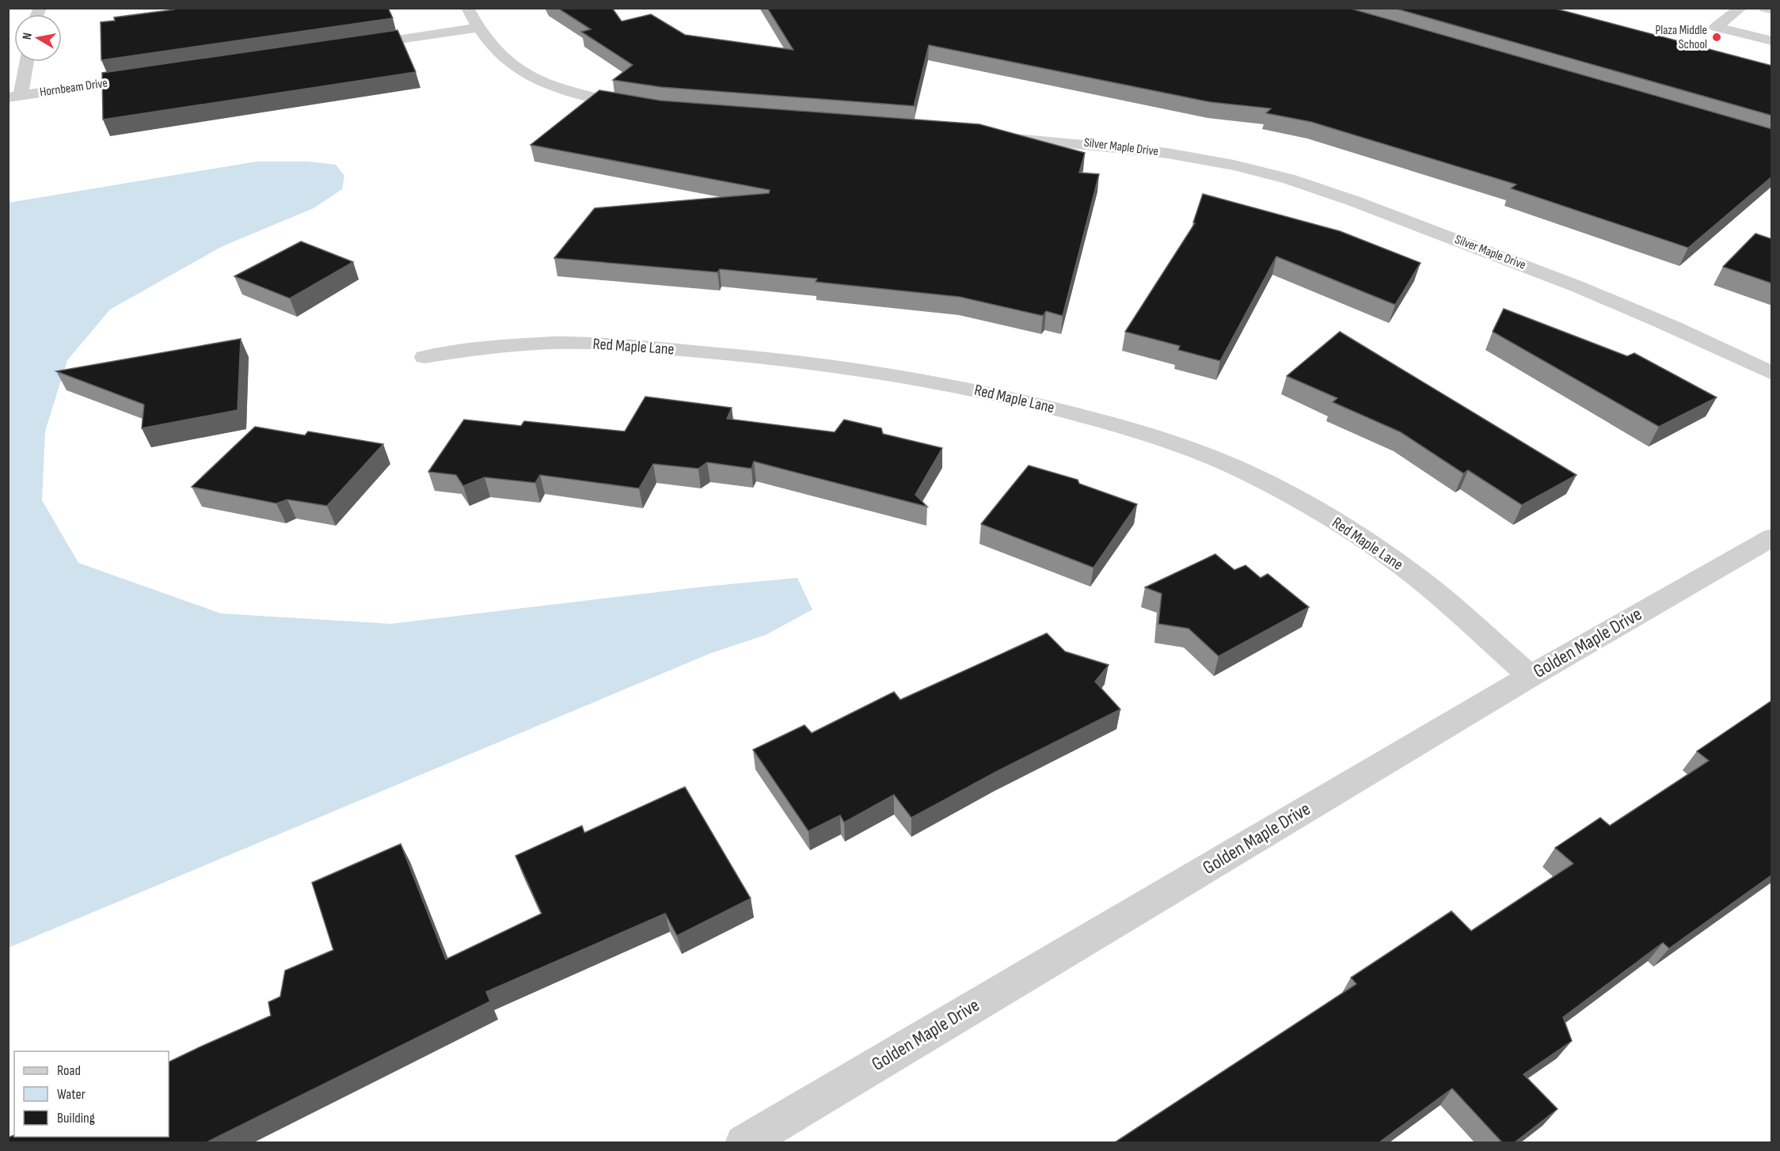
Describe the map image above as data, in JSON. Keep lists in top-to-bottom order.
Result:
{
  "streets": {
    "street": [
      "Hornbeam Drive",
      "Silver Maple Drive",
      "Red Maple Lane",
      "Golden Maple Drive"
    ]
  },
  "crossings": [
    ["Red Maple Lane", "Golden Maple Drive"]
  ],
  "places": ["Plaza Middle School"],
  "legend": ["Road", "Water", "Building"],
  "north": "left"
}
